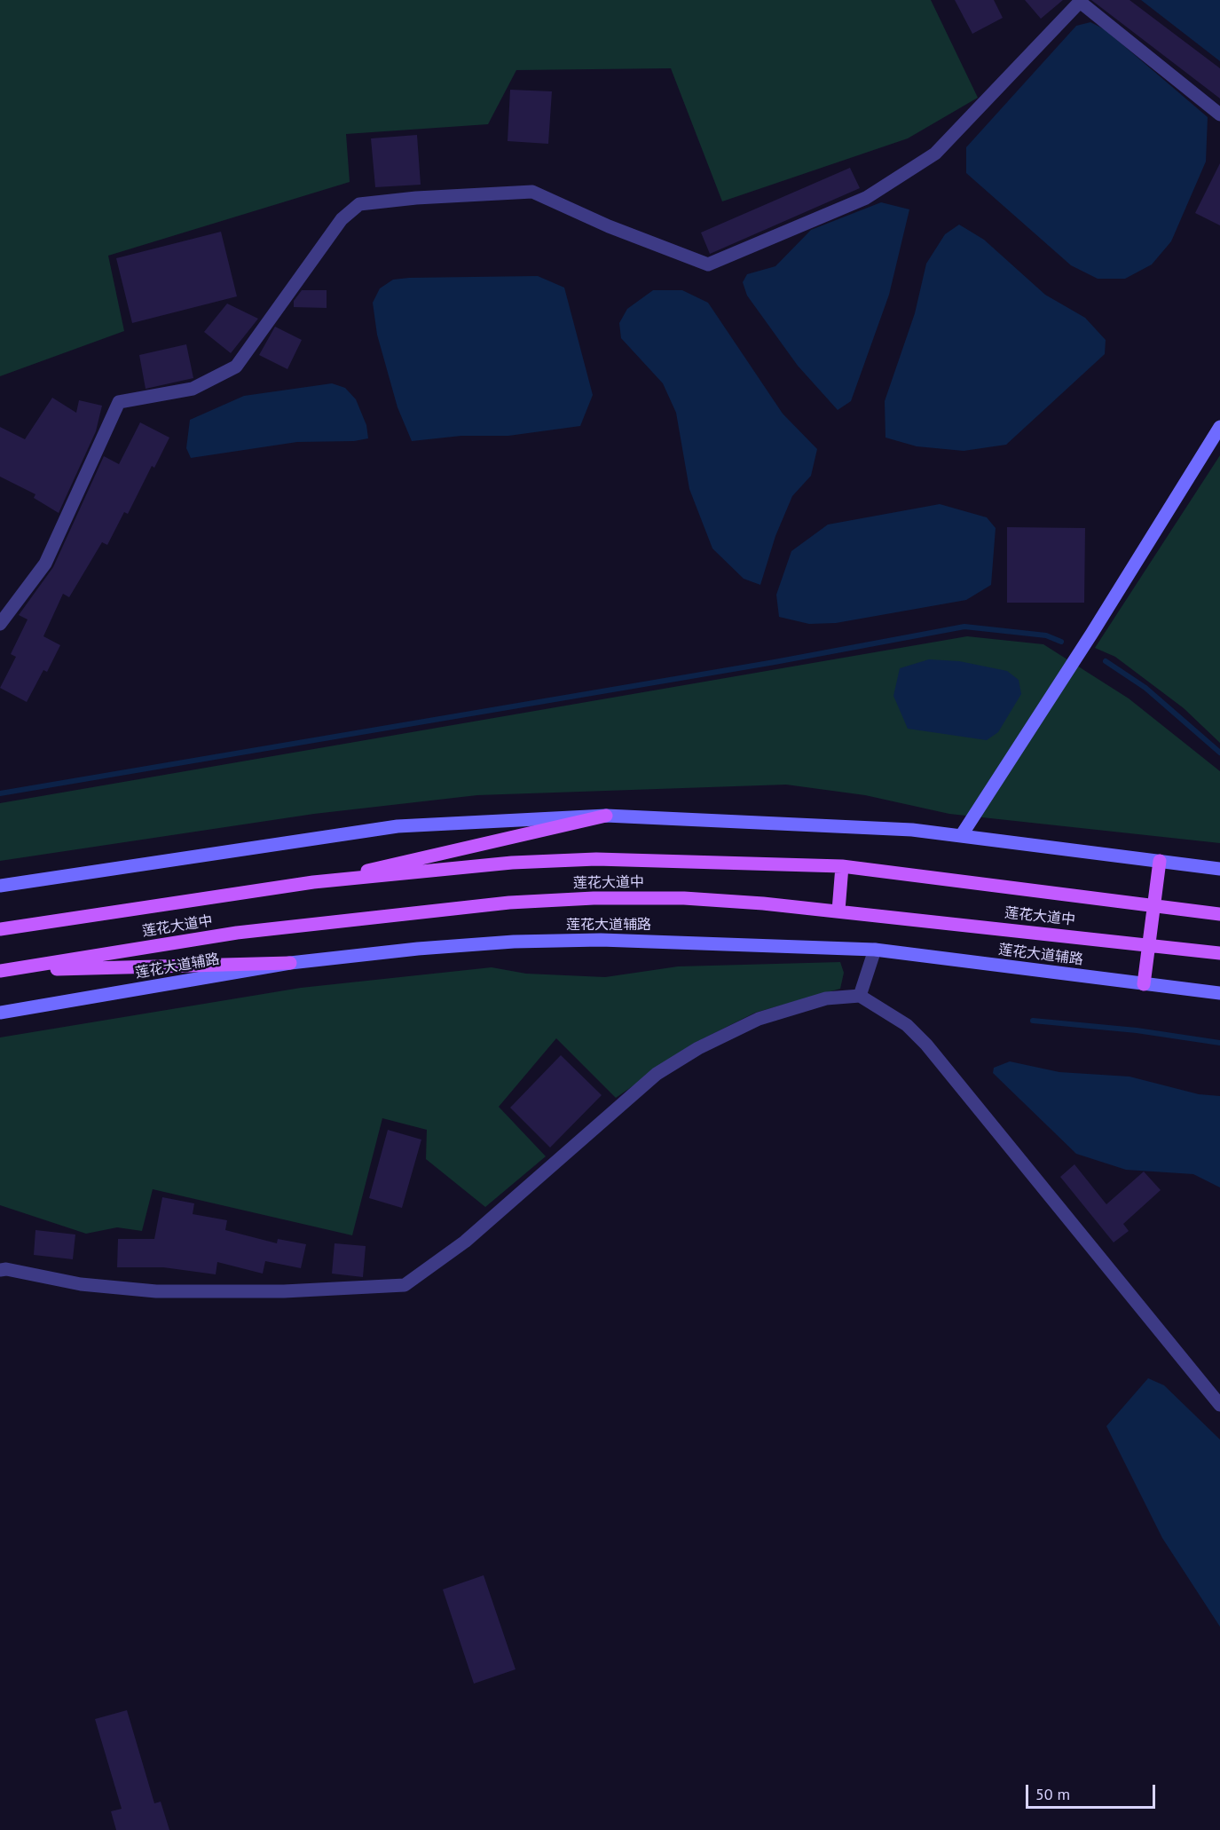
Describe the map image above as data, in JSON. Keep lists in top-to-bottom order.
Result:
{
  "streets": {
    "main road": ["莲花大道中"],
    "street": ["莲花大道辅路"]
  },
  "scale_bar": "50 m"
}
